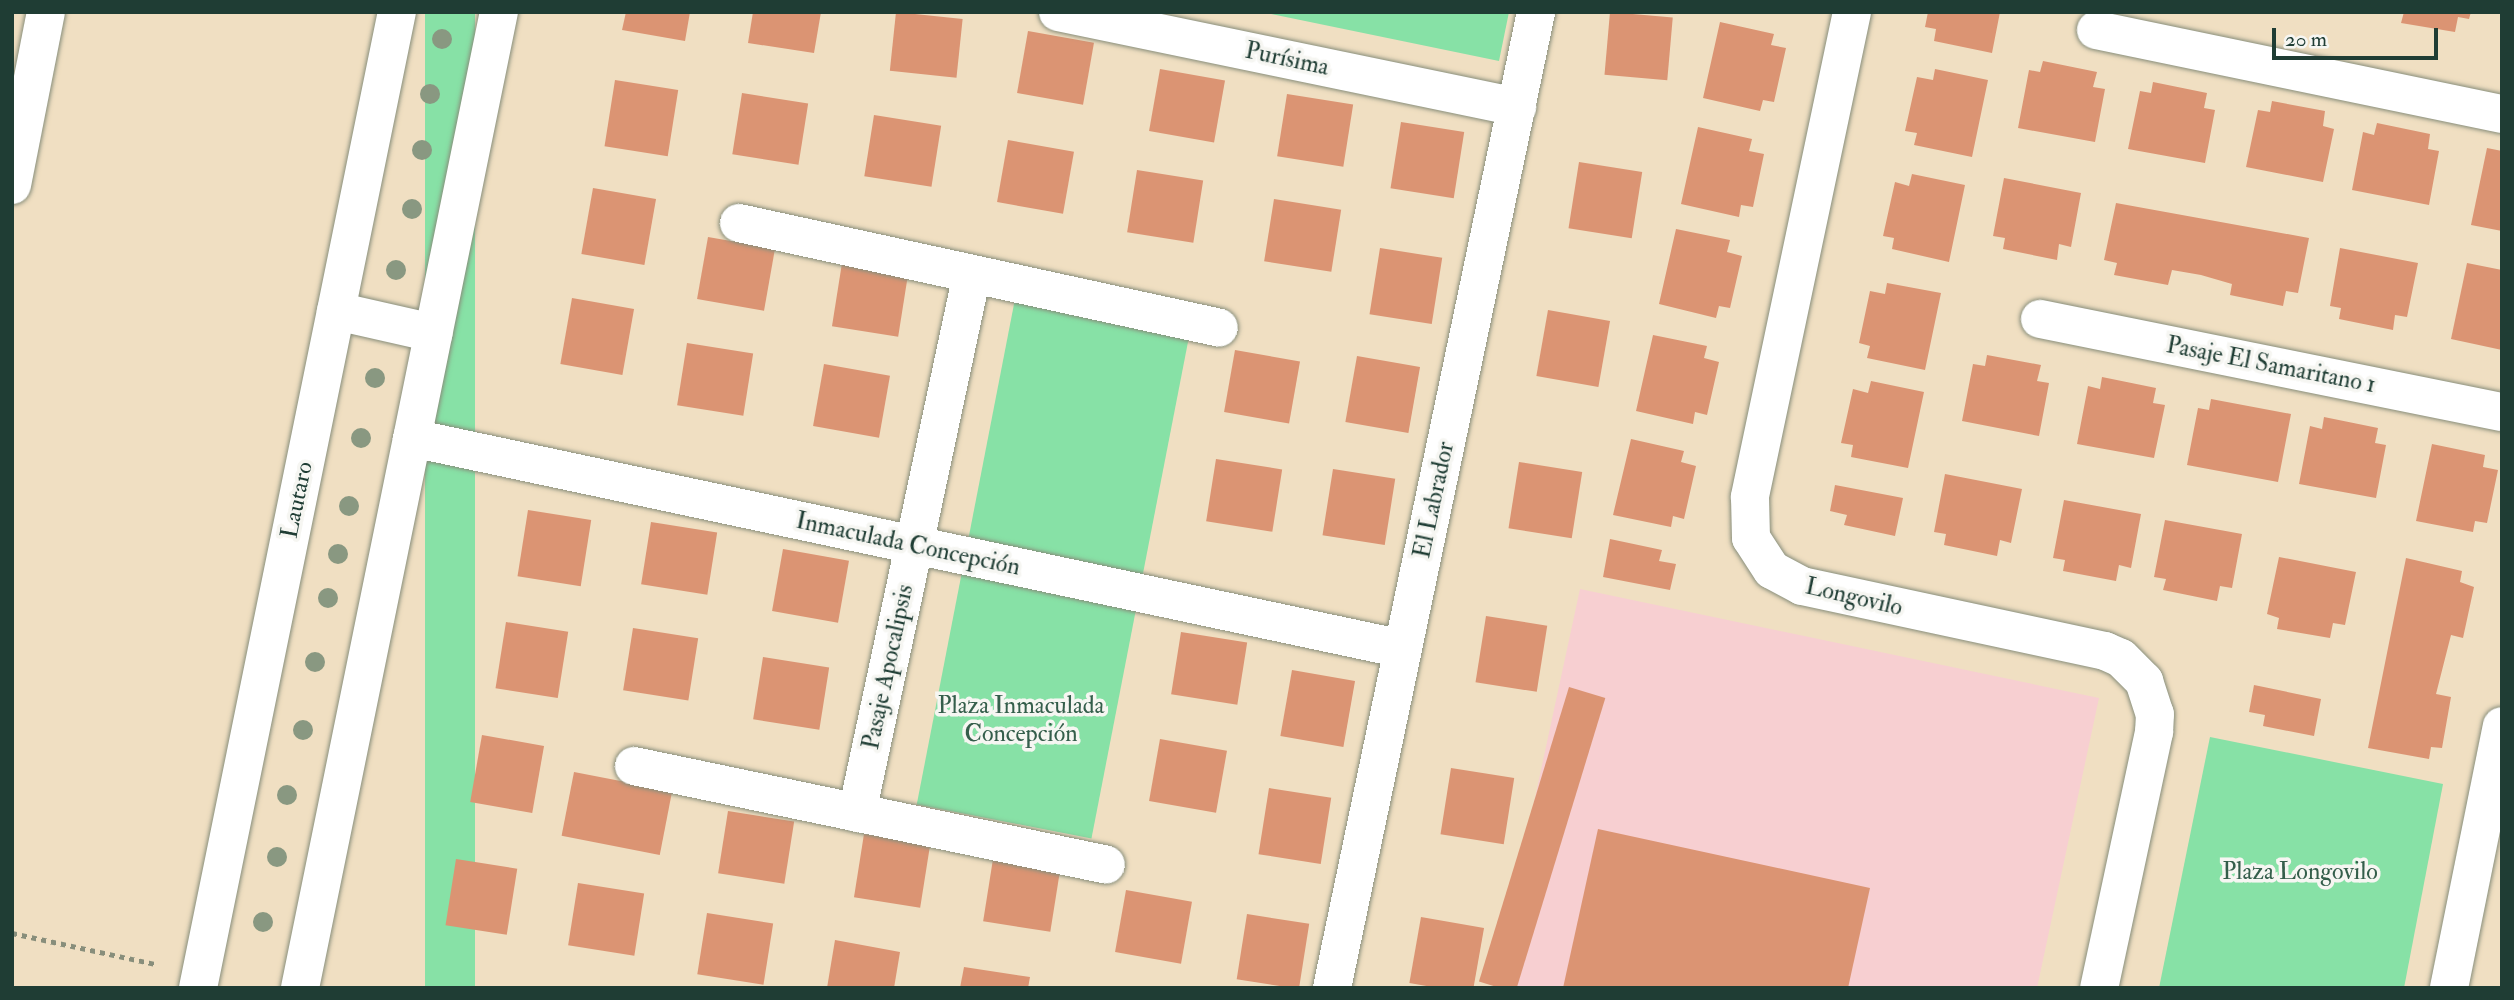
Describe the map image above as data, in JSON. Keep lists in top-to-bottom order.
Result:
{
  "streets": {
    "street": [
      "Purísima",
      "Pasaje El Samaritano 1",
      "Lautaro",
      "El Labrador",
      "Inmaculada Concepción",
      "Longovilo",
      "Pasaje Apocalipsis"
    ]
  },
  "crossings": [
    ["Purísima", "El Labrador"],
    ["El Labrador", "Inmaculada Concepción"],
    ["Inmaculada Concepción", "Pasaje Apocalipsis"]
  ],
  "parks": ["Plaza Inmaculada Concepción", "Plaza Longovilo"],
  "scale_bar": "20 m"
}
